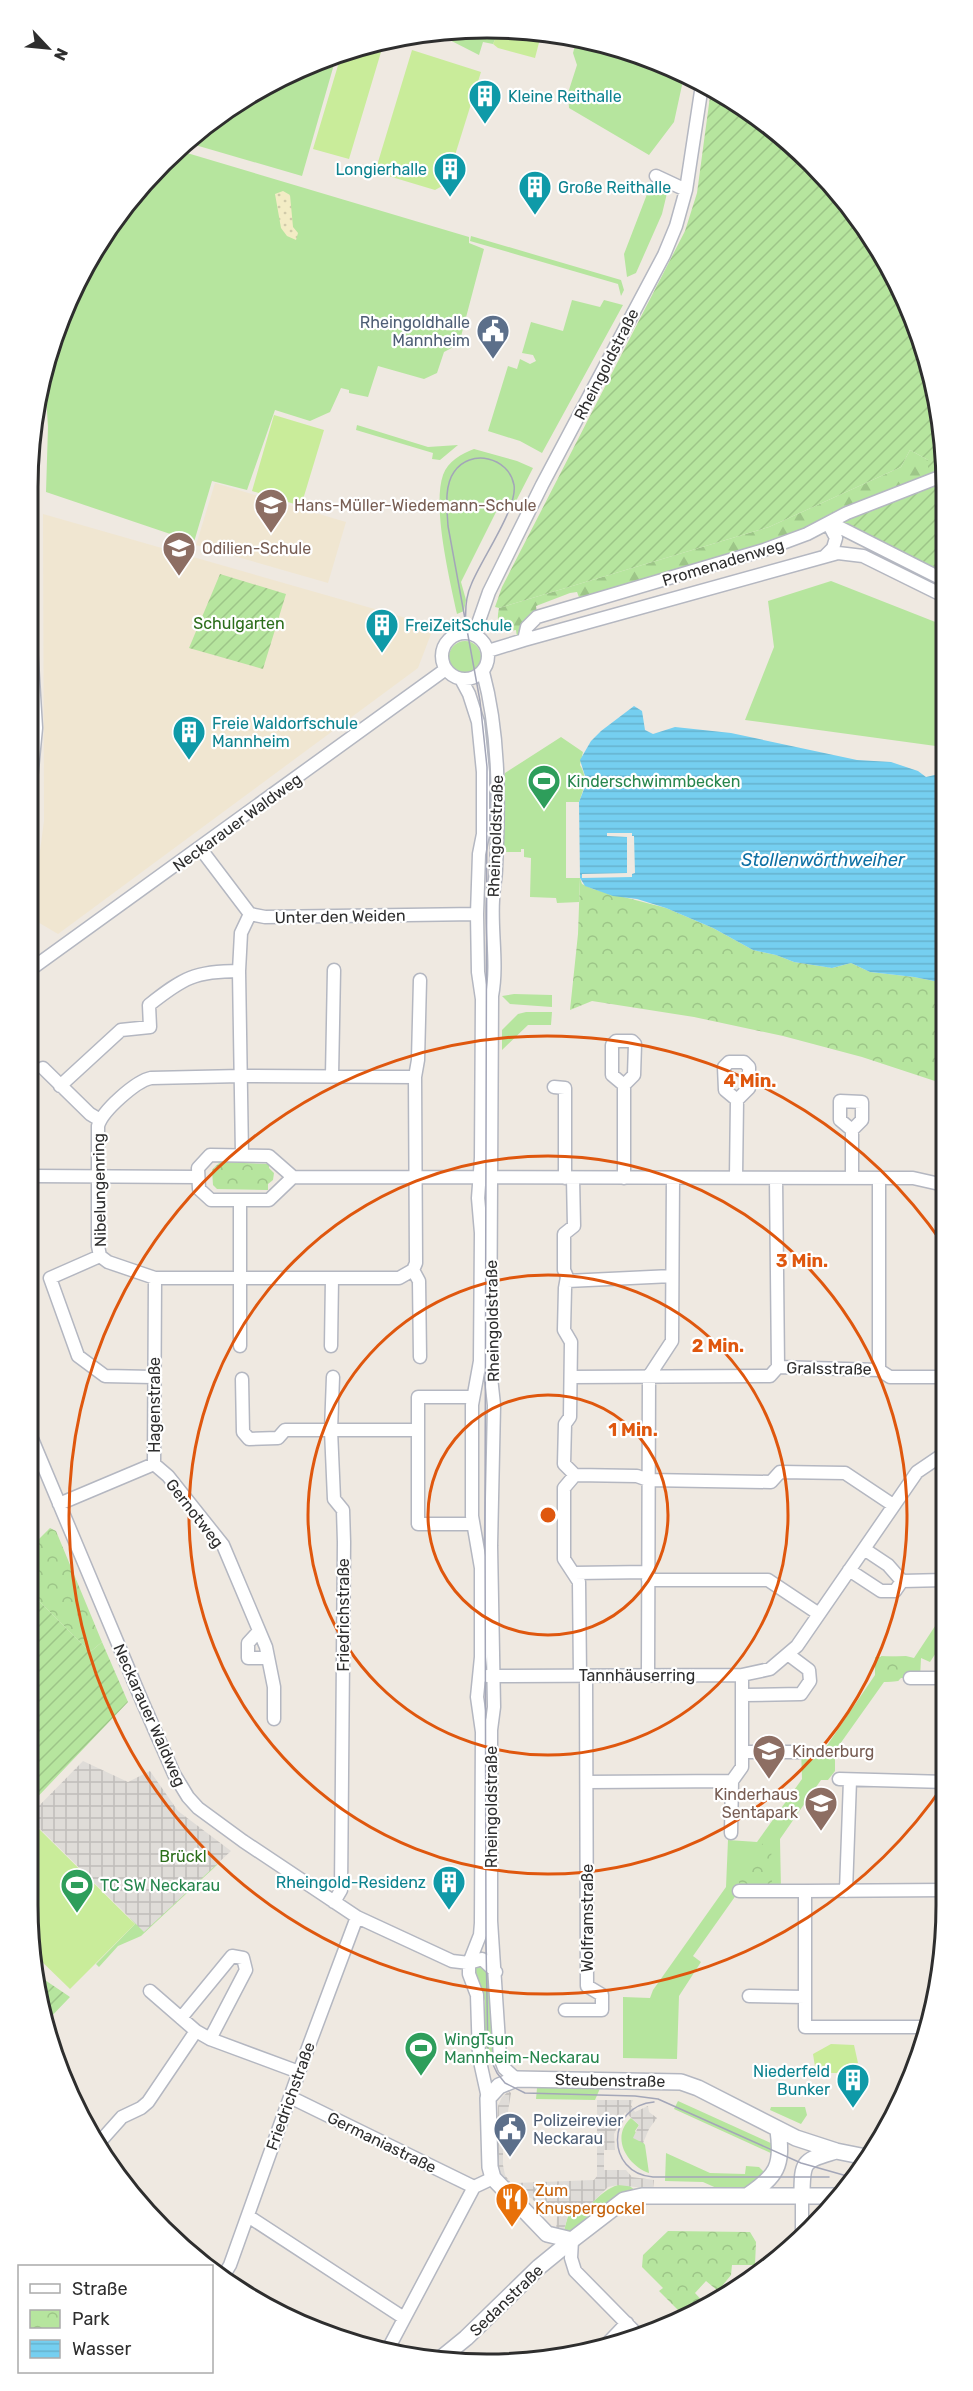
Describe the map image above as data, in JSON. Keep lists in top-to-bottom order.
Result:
{
  "streets": {
    "street": [
      "Rheingoldstraße",
      "Promenadenweg",
      "Neckarauer Waldweg",
      "Unter den Weiden",
      "Nibelungenring",
      "Gralsstraße",
      "Hagenstraße",
      "Gernotweg",
      "Friedrichstraße",
      "Tannhäuserring",
      "Wolframstraße",
      "Steubenstraße",
      "Germaniastraße",
      "Sedanstraße"
    ]
  },
  "crossings": [
    ["Rheingoldstraße", "Neckarauer Waldweg"],
    ["Rheingoldstraße", "Unter den Weiden"],
    ["Rheingoldstraße", "Tannhäuserring"],
    ["Neckarauer Waldweg", "Unter den Weiden"],
    ["Neckarauer Waldweg", "Hagenstraße"],
    ["Neckarauer Waldweg", "Friedrichstraße"],
    ["Nibelungenring", "Hagenstraße"],
    ["Hagenstraße", "Gernotweg"],
    ["Friedrichstraße", "Germaniastraße"],
    ["Tannhäuserring", "Wolframstraße"]
  ],
  "water": ["Stollenwörthweiher"],
  "parks": ["Schulgarten", "Brückl"],
  "places": {
    "building": [
      "Kleine Reithalle",
      "Longierhalle",
      "Große Reithalle",
      "FreiZeitSchule",
      "Freie Waldorfschule Mannheim",
      "Rheingold-Residenz",
      "Niederfeld Bunker"
    ],
    "public building": ["Rheingoldhalle Mannheim", "Polizeirevier Neckarau"],
    "school or university": [
      "Hans-Müller-Wiedemann-Schule",
      "Odilien-Schule",
      "Kinderburg",
      "Kinderhaus Sentapark"
    ],
    "sports": ["Kinderschwimmbecken", "TC SW Neckarau", "WingTsun Mannheim-Neckarau"],
    "restaurant": ["Zum Knuspergockel"]
  },
  "legend": ["Straße", "Park", "Wasser"],
  "north": "bottom right",
  "rings": [
    "4 Min.",
    "3 Min.",
    "2 Min.",
    "1 Min."
  ]
}
